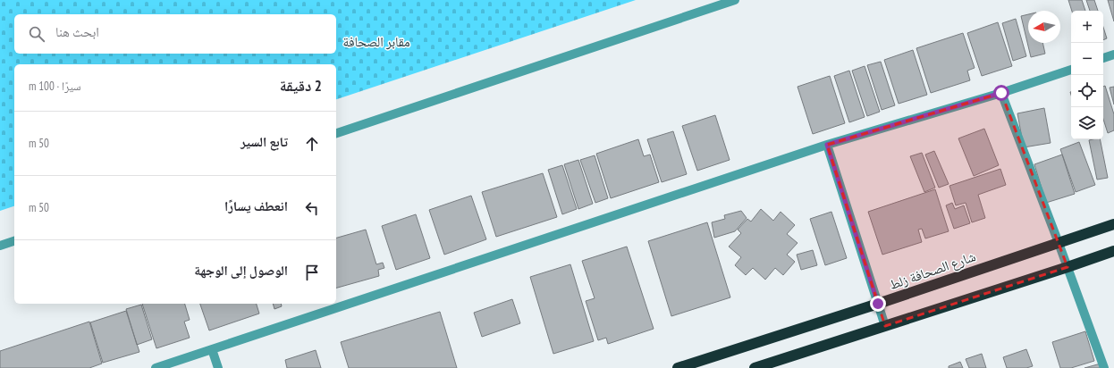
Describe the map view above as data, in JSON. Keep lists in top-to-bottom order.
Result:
{
  "streets": {
    "highway": ["شارع الصحافة زلط"]
  },
  "parks": ["مقابر الصحافة"],
  "north": "left",
  "page": {
    "map_buttons": ["+", "−"],
    "search": "ابحث هنا",
    "heading": ["2 دقيقة", "سيرًا · 100 m"],
    "list": [
      ["تابع السير", "50 m"],
      ["انعطف يسارًا", "50 m"],
      "الوصول إلى الوجهة"
    ]
  }
}
